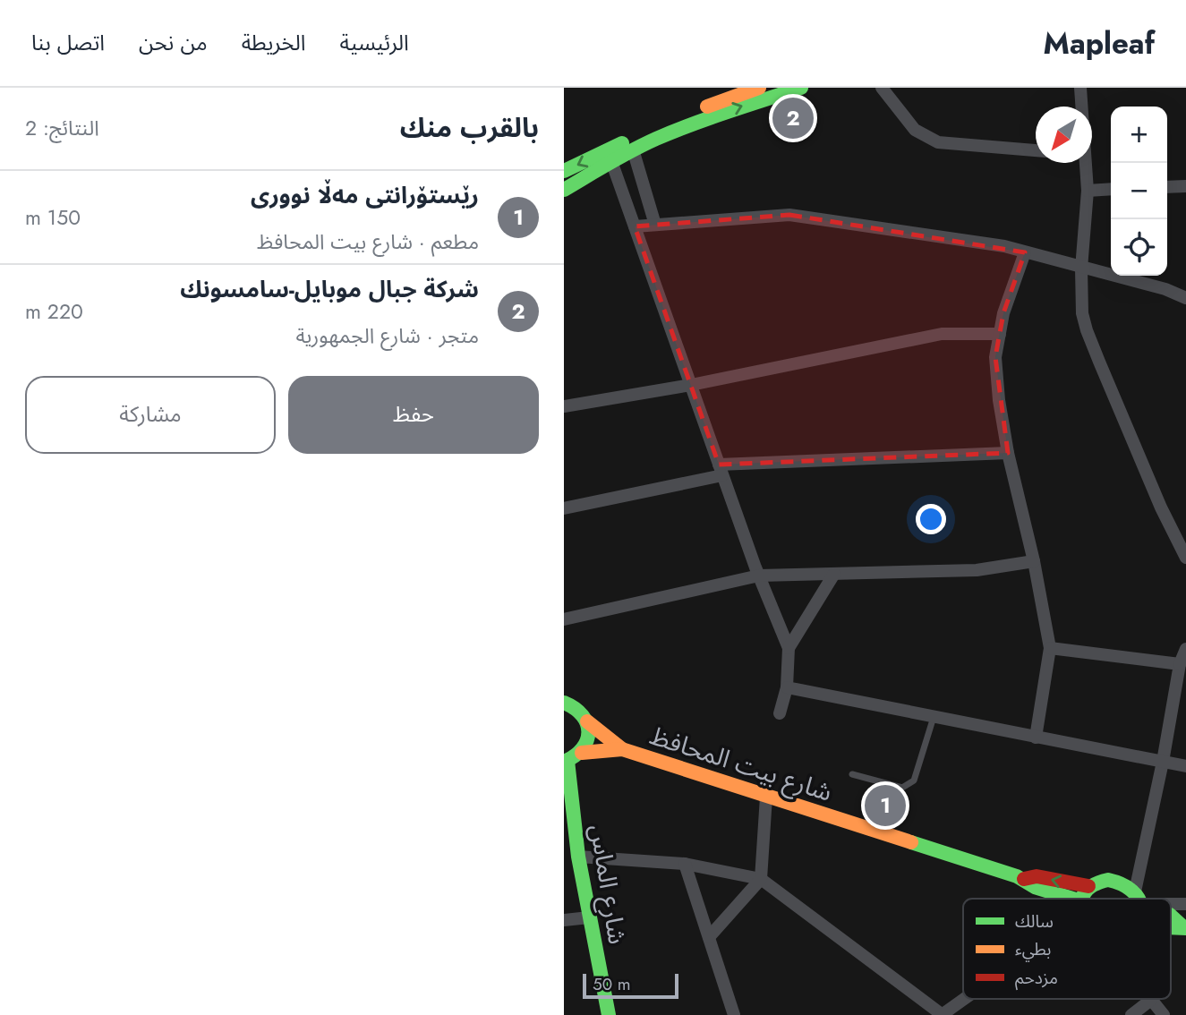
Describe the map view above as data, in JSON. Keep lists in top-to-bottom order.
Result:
{
  "streets": {
    "main road": ["شارع بيت المحافظ", "شارع الماس"]
  },
  "legend": ["سالك", "بطيء", "مزدحم"],
  "scale_bar": "50 m",
  "north": "bottom left",
  "page": {
    "header": "Mapleaf",
    "nav": [
      "الرئيسية",
      "الخريطة",
      "من نحن",
      "اتصل بنا"
    ],
    "heading": ["بالقرب منك", "النتائج: 2"],
    "pins": ["2", "1"],
    "map_buttons": ["+", "−"],
    "list": [
      {
        "mark": "1",
        "name": "رێستۆرانتی مەڵا نووری",
        "note": "مطعم · شارع بيت المحافظ",
        "value": "150 m"
      },
      {
        "mark": "2",
        "name": "شركة جبال موبايل-سامسونك",
        "note": "متجر · شارع الجمهورية",
        "value": "220 m"
      }
    ],
    "buttons": ["حفظ", "مشاركة"],
    "scale": "50 m"
  }
}
